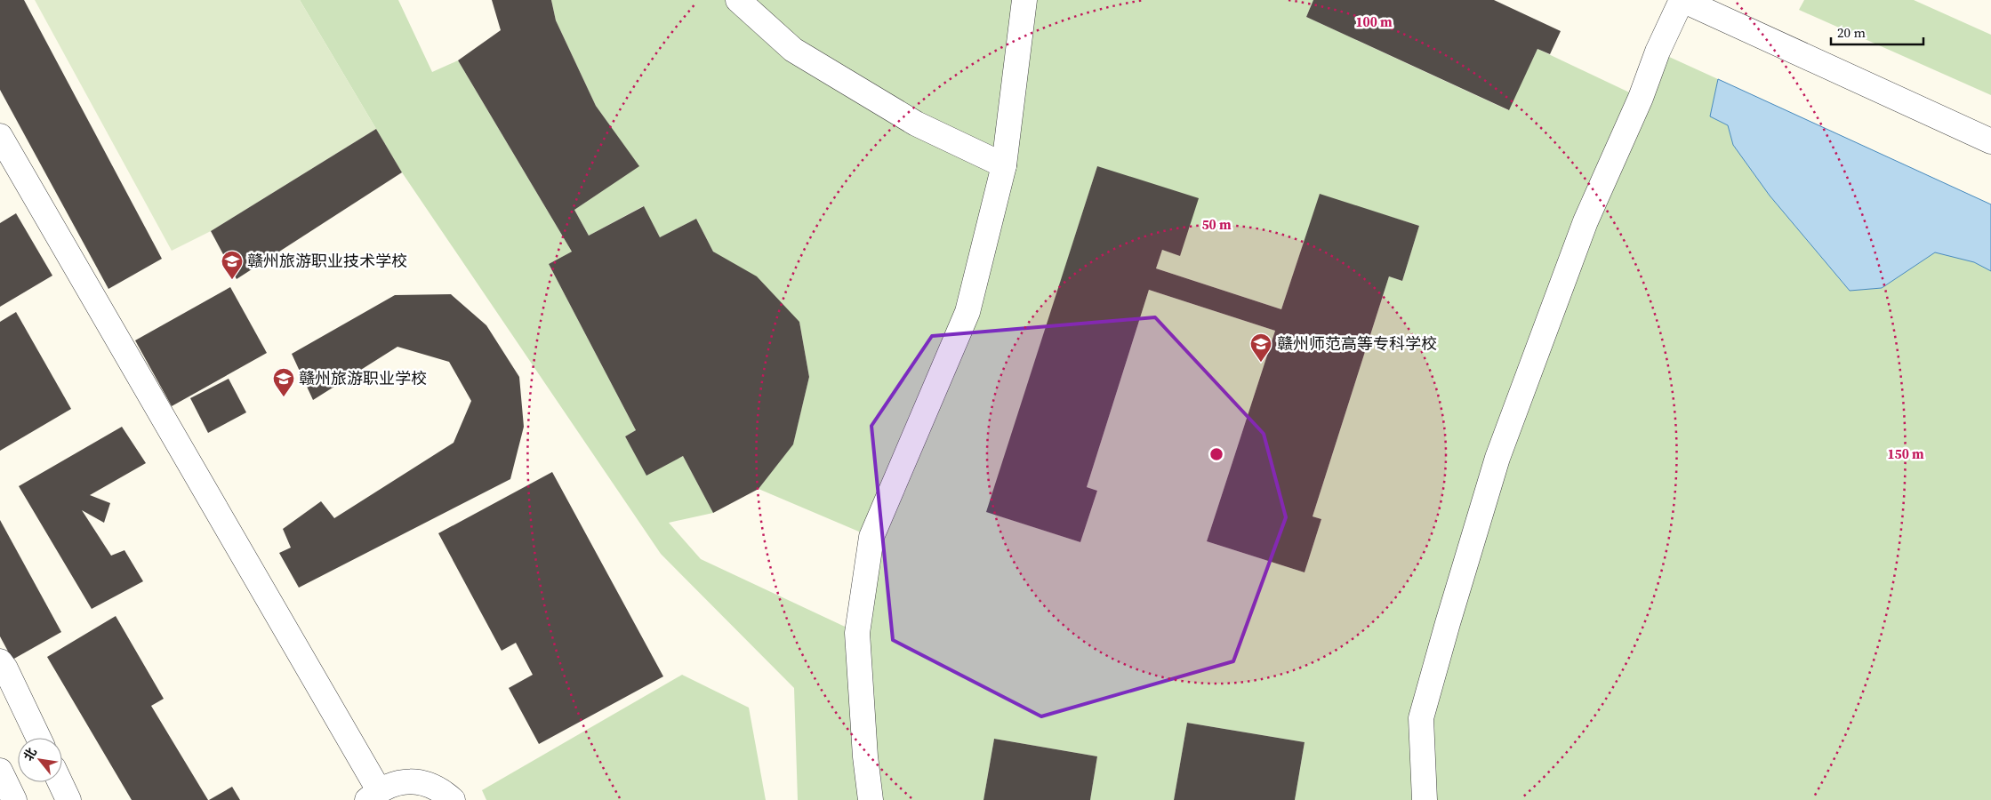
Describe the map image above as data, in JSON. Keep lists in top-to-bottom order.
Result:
{
  "places": {
    "school or university": ["赣州旅游职业技术学校", "赣州师范高等专科学校", "赣州旅游职业学校"]
  },
  "scale_bar": "20 m",
  "north": "top left",
  "rings": ["100 m", "50 m", "150 m"]
}
